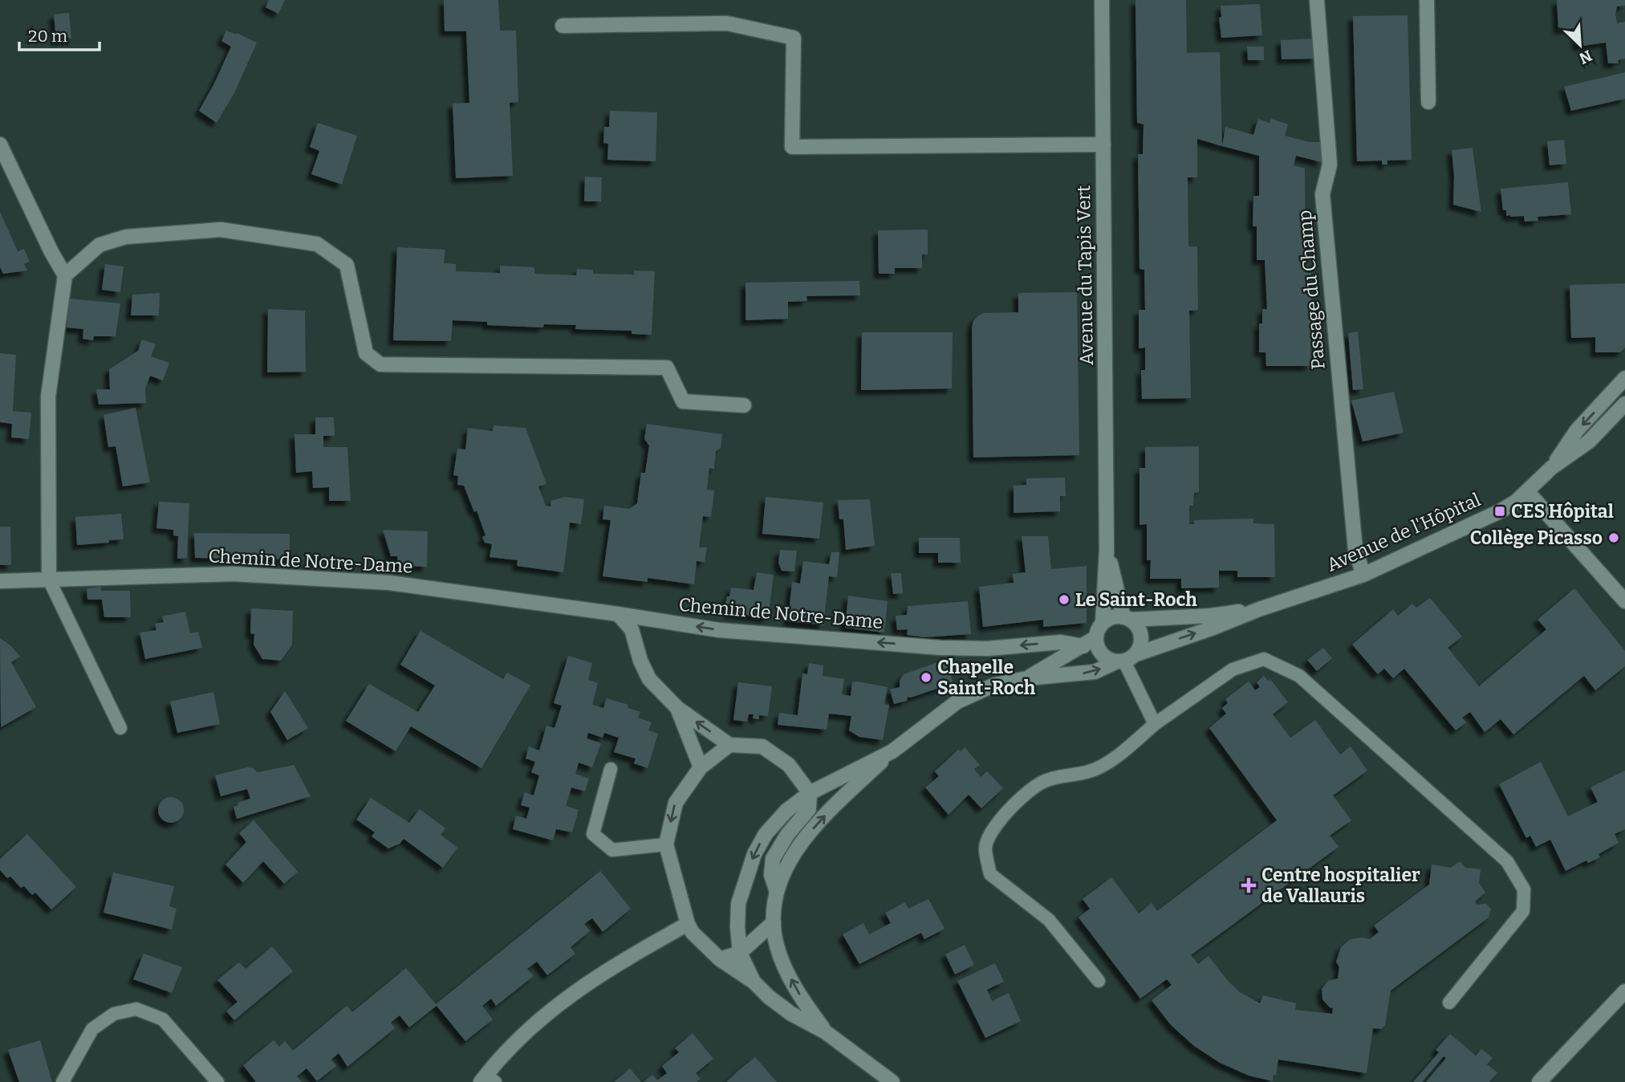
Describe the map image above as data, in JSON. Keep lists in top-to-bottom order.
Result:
{
  "streets": {
    "street": [
      "Avenue du Tapis Vert",
      "Passage du Champ",
      "Avenue de l'Hôpital",
      "Chemin de Notre-Dame"
    ]
  },
  "crossings": [
    ["Avenue du Tapis Vert", "Avenue de l'Hôpital"],
    ["Passage du Champ", "Avenue de l'Hôpital"]
  ],
  "one_way": ["Chemin de Notre-Dame"],
  "places": {
    "transit": ["CES Hôpital"],
    "other": ["Collège Picasso", "Le Saint-Roch", "Chapelle Saint-Roch"],
    "health": ["Centre hospitalier de Vallauris"]
  },
  "scale_bar": "20 m",
  "north": "bottom right"
}
